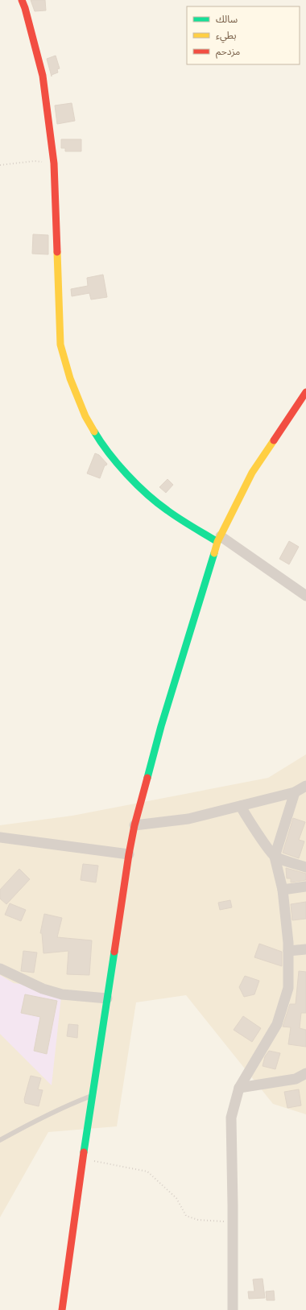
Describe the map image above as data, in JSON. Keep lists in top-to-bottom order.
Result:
{
  "legend": ["سالك", "بطيء", "مزدحم"]
}
